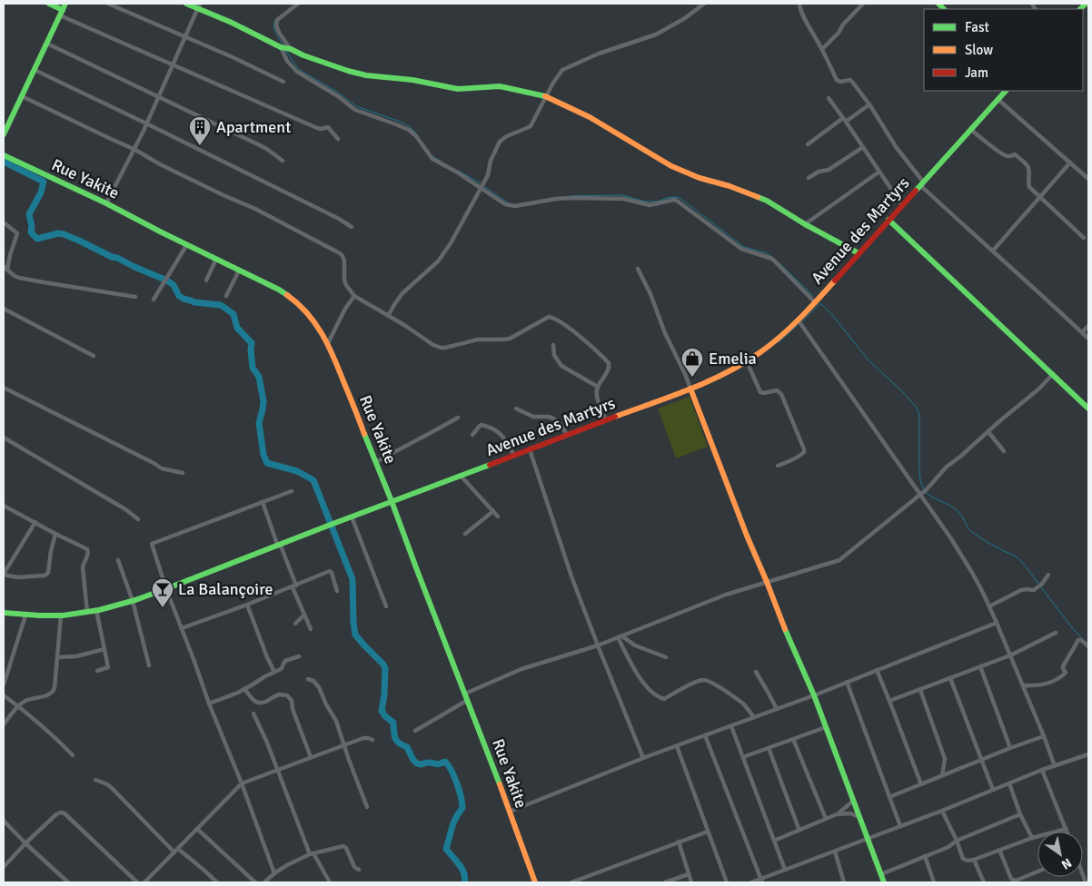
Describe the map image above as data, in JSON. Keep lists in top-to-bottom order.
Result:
{
  "streets": {
    "main road": ["Rue Yakite", "Avenue des Martyrs"]
  },
  "crossings": [
    ["Rue Yakite", "Avenue des Martyrs"]
  ],
  "places": {
    "building": ["Apartment"],
    "shop": ["Emelia"],
    "bar": ["La Balançoire"]
  },
  "legend": ["Fast", "Slow", "Jam"],
  "north": "bottom right"
}
